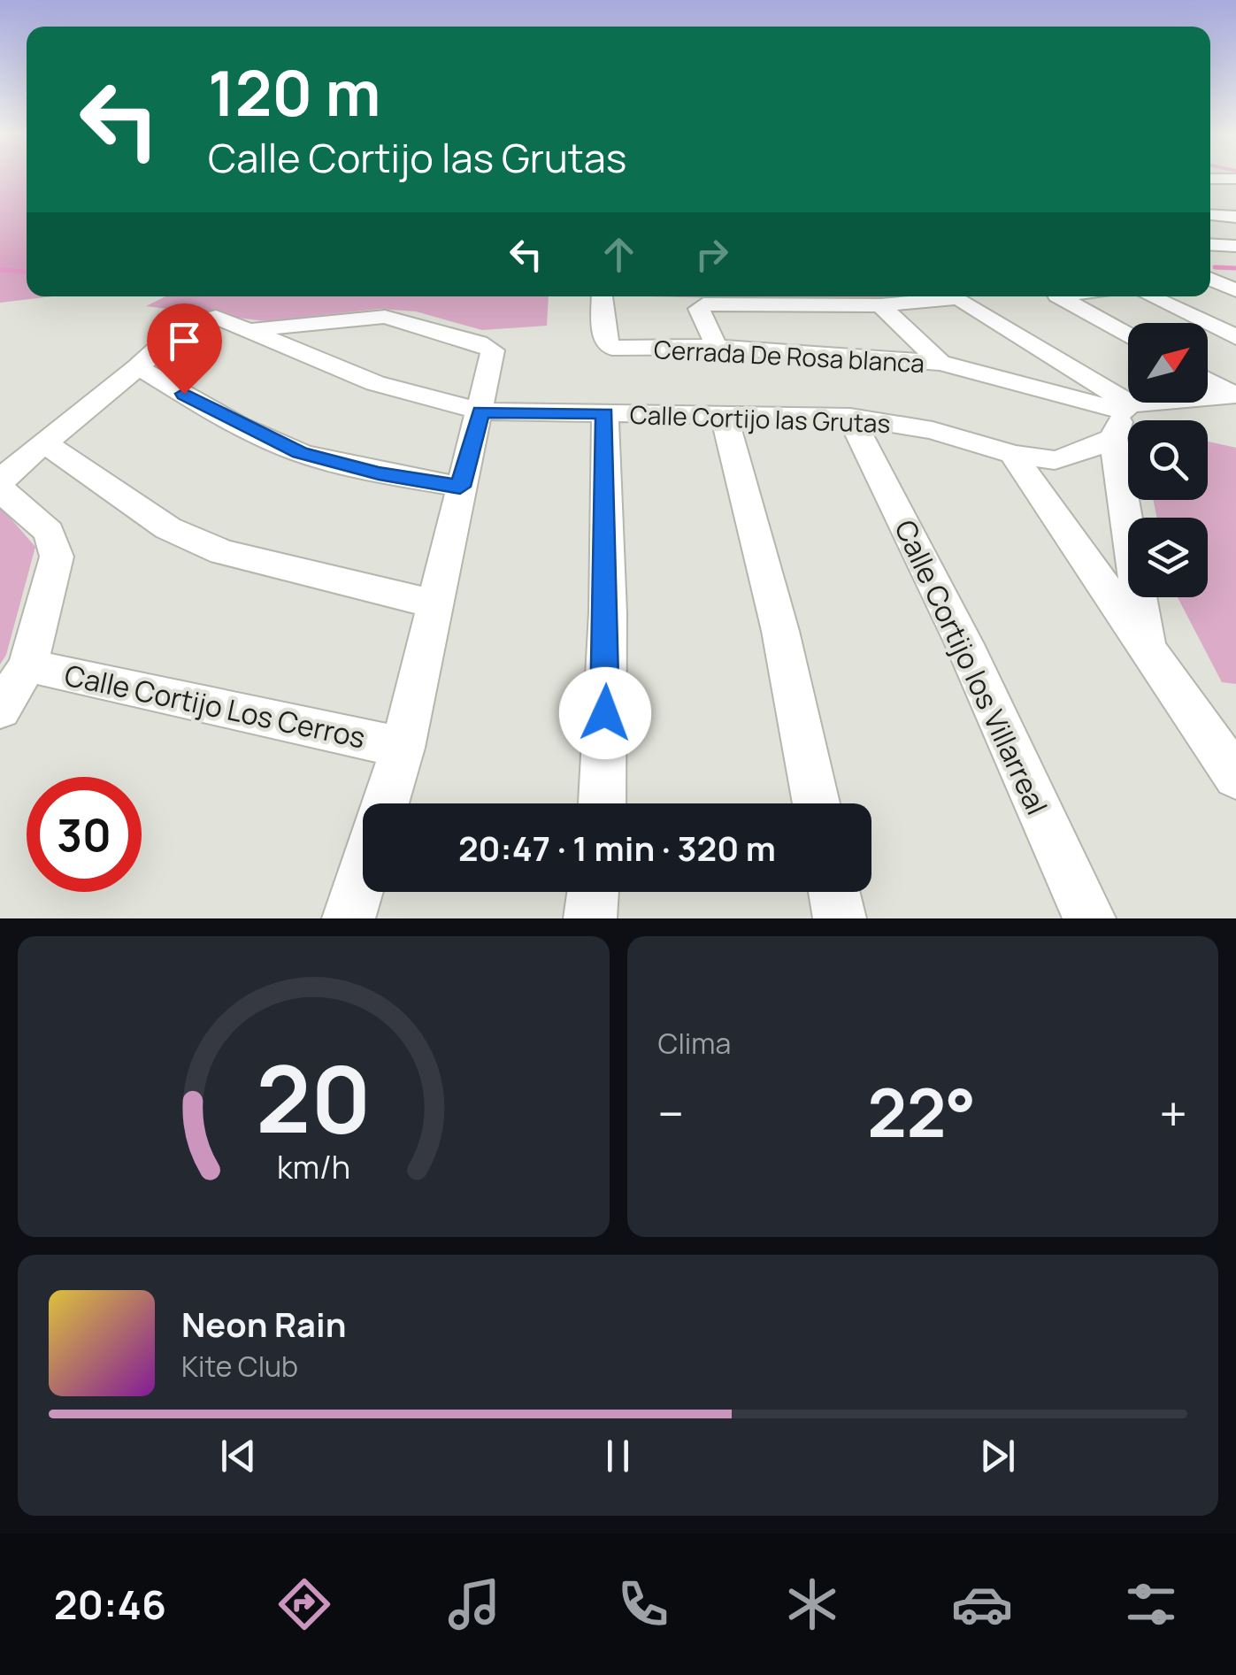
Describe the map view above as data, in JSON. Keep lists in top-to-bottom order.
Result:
{
  "streets": {
    "street": [
      "Cerrada De Rosa blanca",
      "Calle Cortijo las Grutas",
      "Calle Cortijo los Villarreal",
      "Calle Cortijo Los Cerros"
    ]
  },
  "crossings": [
    ["Cerrada De Rosa blanca", "Calle Cortijo las Grutas"],
    ["Calle Cortijo las Grutas", "Calle Cortijo los Villarreal"]
  ],
  "north": "top right",
  "page": {
    "turn": ["120 m", "Calle Cortijo las Grutas"],
    "limit": "30",
    "trip": "20:47 · 1 min · 320 m",
    "tile": "Clima",
    "heat": ["−", "22°", "+"],
    "song": ["Neon Rain", "Kite Club"],
    "tabs": "20:46",
    "gauge": ["20", "km/h"]
  }
}
